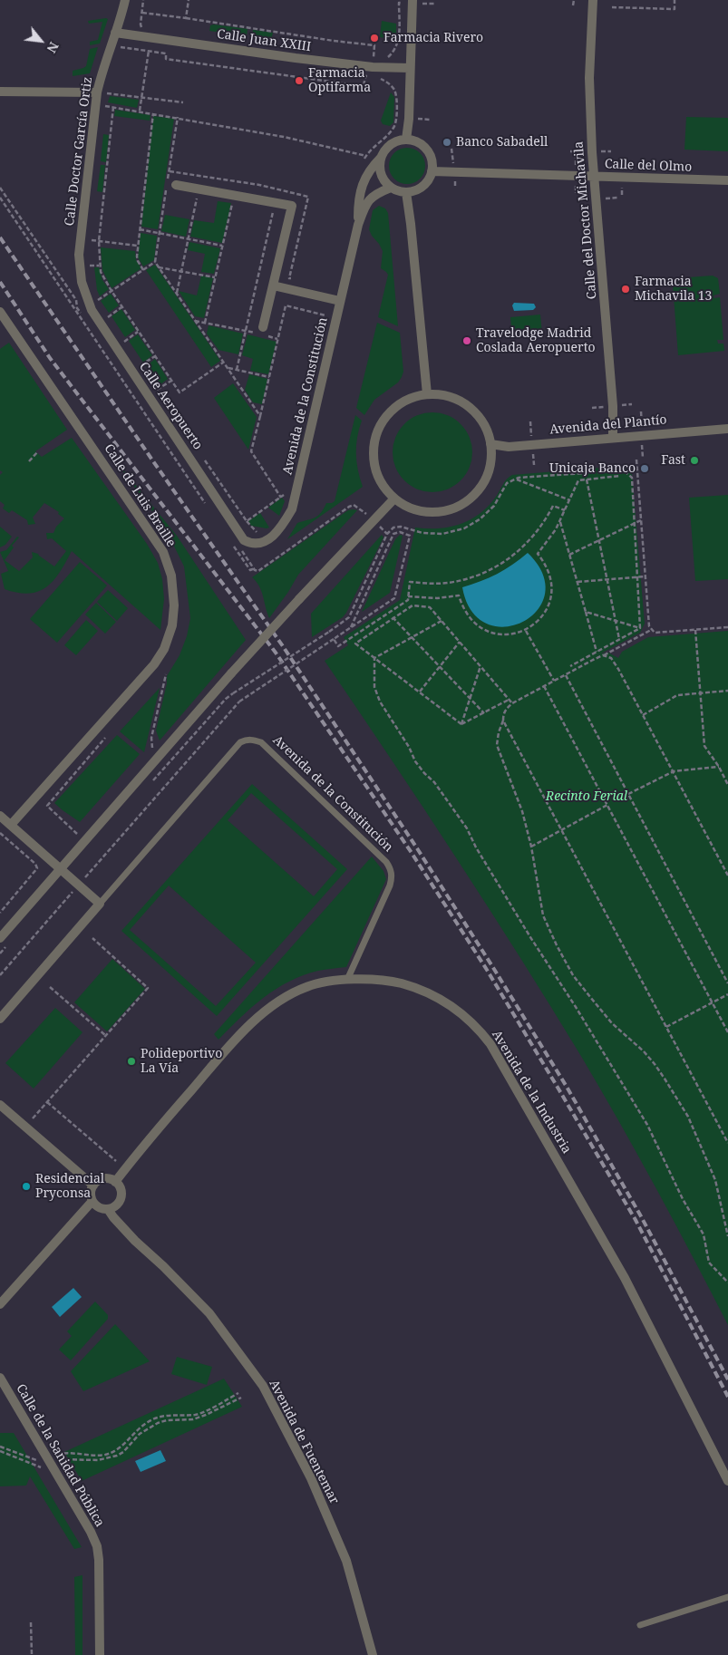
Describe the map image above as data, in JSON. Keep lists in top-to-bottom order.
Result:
{
  "streets": {
    "street": [
      "Calle Juan XXIII",
      "Calle Doctor García Ortiz",
      "Calle del Olmo",
      "Calle del Doctor Michavila",
      "Avenida de la Constitución",
      "Calle Aeropuerto",
      "Avenida del Plantío",
      "Calle de Luis Braille",
      "Avenida de la Industria",
      "Avenida de Fuentemar",
      "Calle de la Sanidad Pública"
    ]
  },
  "crossings": [
    ["Calle Juan XXIII", "Calle Doctor García Ortiz"],
    ["Calle Doctor García Ortiz", "Calle Aeropuerto"],
    ["Calle del Olmo", "Calle del Doctor Michavila"],
    ["Calle del Olmo", "Avenida de la Constitución"],
    ["Calle del Doctor Michavila", "Avenida del Plantío"],
    ["Avenida de la Constitución", "Calle Aeropuerto"],
    ["Avenida de la Constitución", "Avenida de la Industria"],
    ["Avenida de la Industria", "Avenida de Fuentemar"]
  ],
  "parks": ["Recinto Ferial"],
  "places": [
    "Farmacia Rivero",
    "Farmacia Optifarma",
    "Banco Sabadell",
    "Farmacia Michavila 13",
    "Travelodge Madrid Coslada Aeropuerto",
    "Fast",
    "Unicaja Banco",
    "Polideportivo La Vía",
    "Residencial Pryconsa"
  ],
  "north": "bottom right"
}
